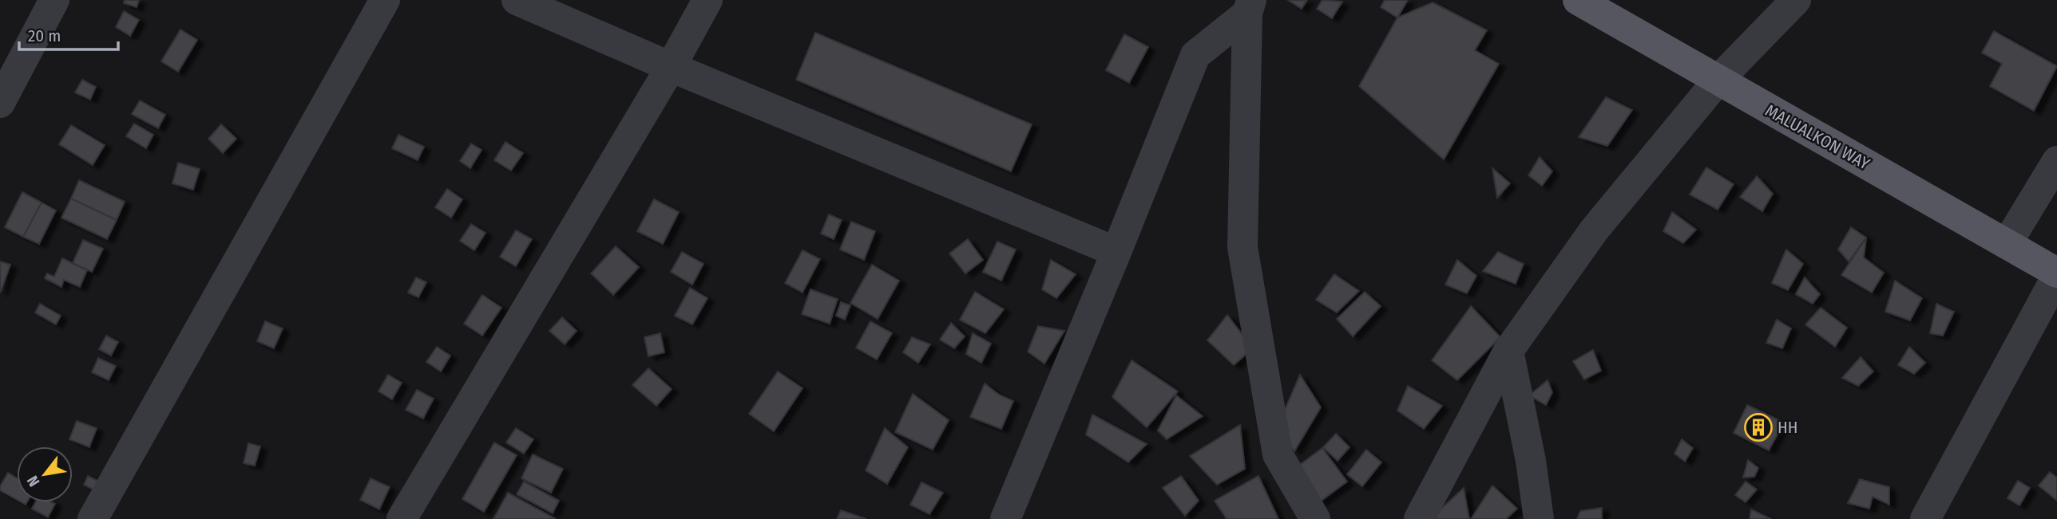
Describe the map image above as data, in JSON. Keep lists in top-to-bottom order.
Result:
{
  "streets": {
    "main road": ["MALUALKON WAY"]
  },
  "places": {
    "building": ["HH"]
  },
  "scale_bar": "20 m",
  "north": "bottom left"
}
